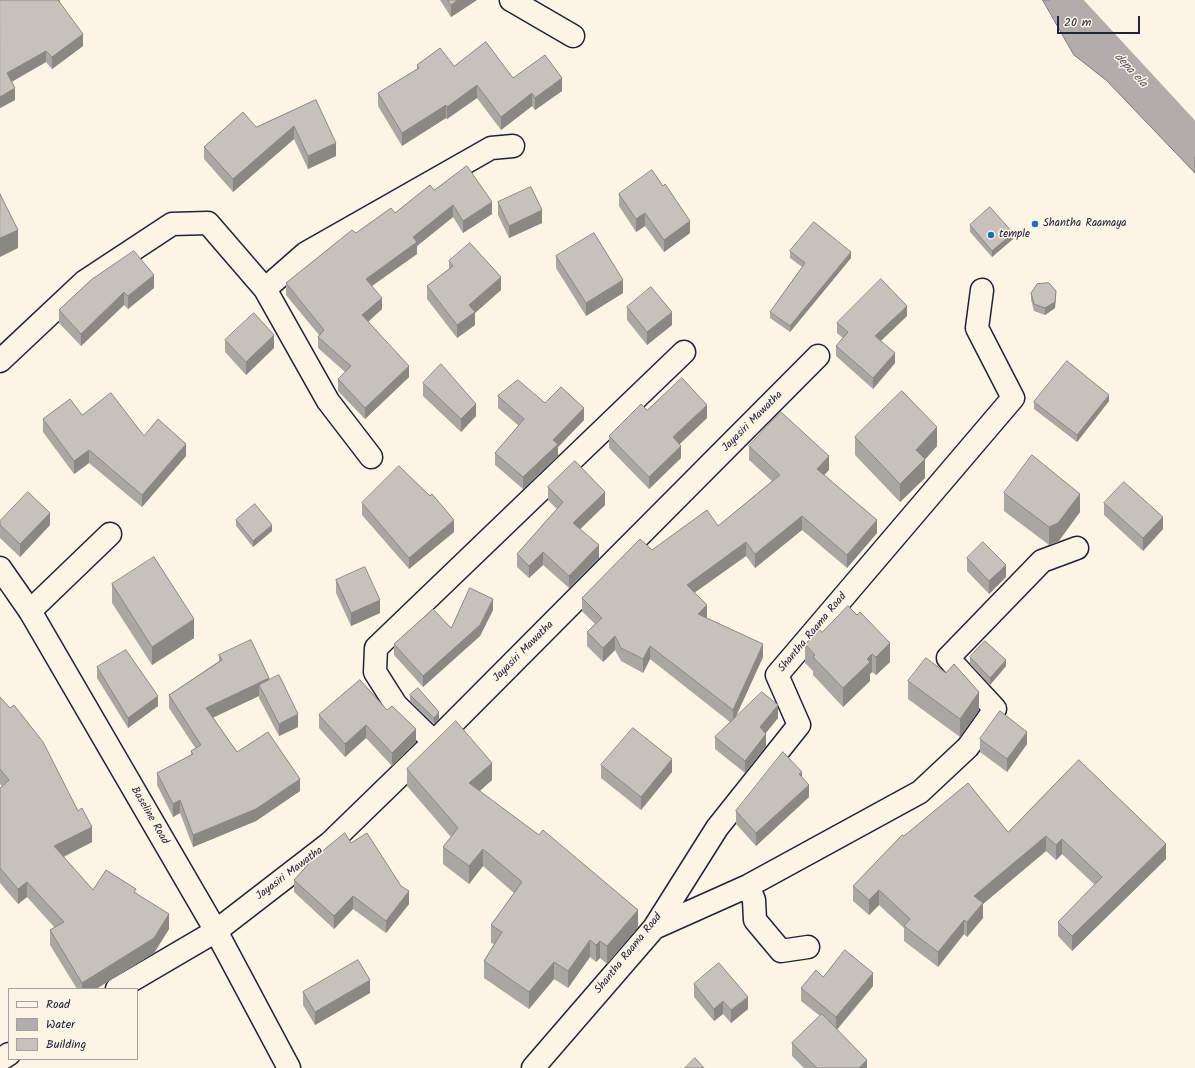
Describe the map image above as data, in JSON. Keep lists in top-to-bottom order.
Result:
{
  "streets": {
    "street": ["Jayasiri Mawatha", "Shantha Raama Road", "Baseline Road"]
  },
  "crossings": [
    ["Jayasiri Mawatha", "Baseline Road"]
  ],
  "water": ["depa ela"],
  "places": ["Shantha Raamaya", "temple"],
  "legend": ["Road", "Water", "Building"],
  "scale_bar": "20 m"
}
